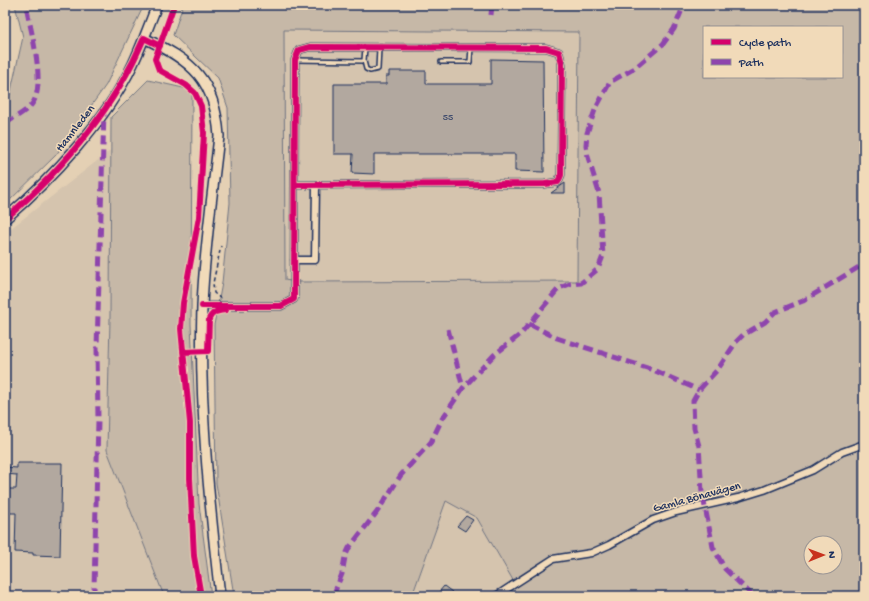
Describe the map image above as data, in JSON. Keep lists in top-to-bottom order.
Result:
{
  "streets": {
    "street": ["Hamnleden", "Gamla Bönavägen"]
  },
  "house_numbers": ["55"],
  "legend": ["Cycle path", "Path"],
  "north": "right"
}
